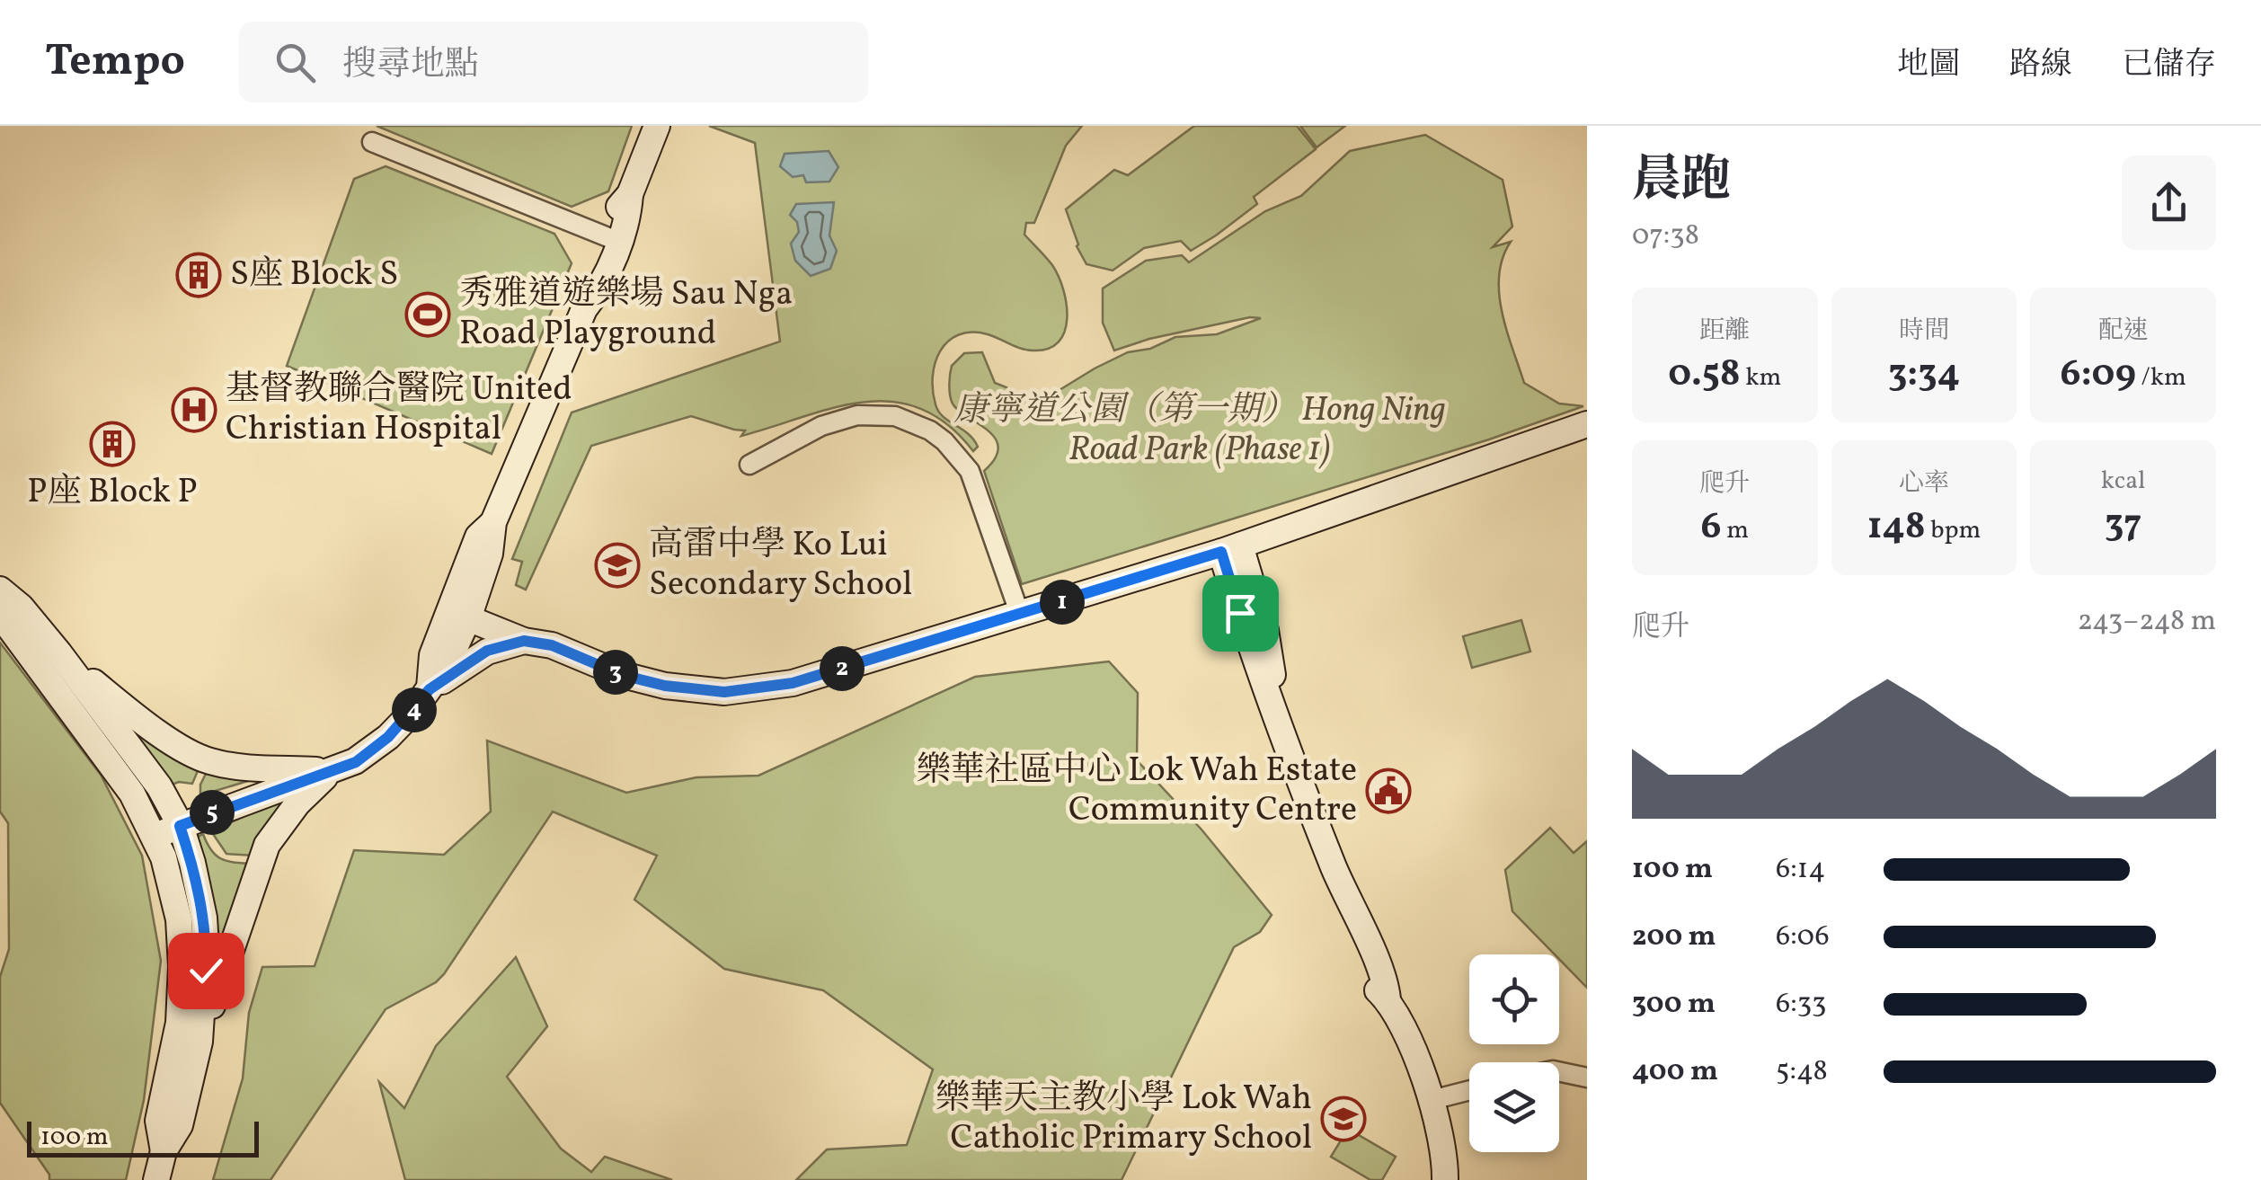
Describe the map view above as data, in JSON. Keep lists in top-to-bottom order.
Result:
{
  "parks": ["康寧道公園（第一期） Hong Ning Road Park (Phase 1)"],
  "places": {
    "building": ["S座 Block S", "P座 Block P"],
    "sports": ["秀雅道遊樂場 Sau Nga Road Playground"],
    "hospital": ["基督教聯合醫院 United Christian Hospital"],
    "school or university": ["高雷中學 Ko Lui Secondary School", "樂華天主教小學 Lok Wah Catholic Primary School"],
    "public building": ["樂華社區中心 Lok Wah Estate Community Centre"]
  },
  "scale_bar": "100 m",
  "page": {
    "header": "Tempo",
    "search": "搜尋地點",
    "nav": ["地圖", "路線", "已儲存"],
    "heading": ["晨跑", "07:38"],
    "stats": [
      ["距離", "0.58 km"],
      ["時間", "3:34"],
      ["配速", "6:09 /km"],
      ["爬升", "6 m"],
      ["心率", "148 bpm"],
      ["kcal", "37"]
    ],
    "pins": [
      "1",
      "2",
      "3",
      "4",
      "5"
    ],
    "chart": ["爬升", "243–248 m"],
    "list": [
      {
        "name": "100 m",
        "note": "6:14"
      },
      {
        "name": "200 m",
        "note": "6:06"
      },
      {
        "name": "300 m",
        "note": "6:33"
      },
      {
        "name": "400 m",
        "note": "5:48"
      }
    ],
    "scale": "100 m"
  }
}
